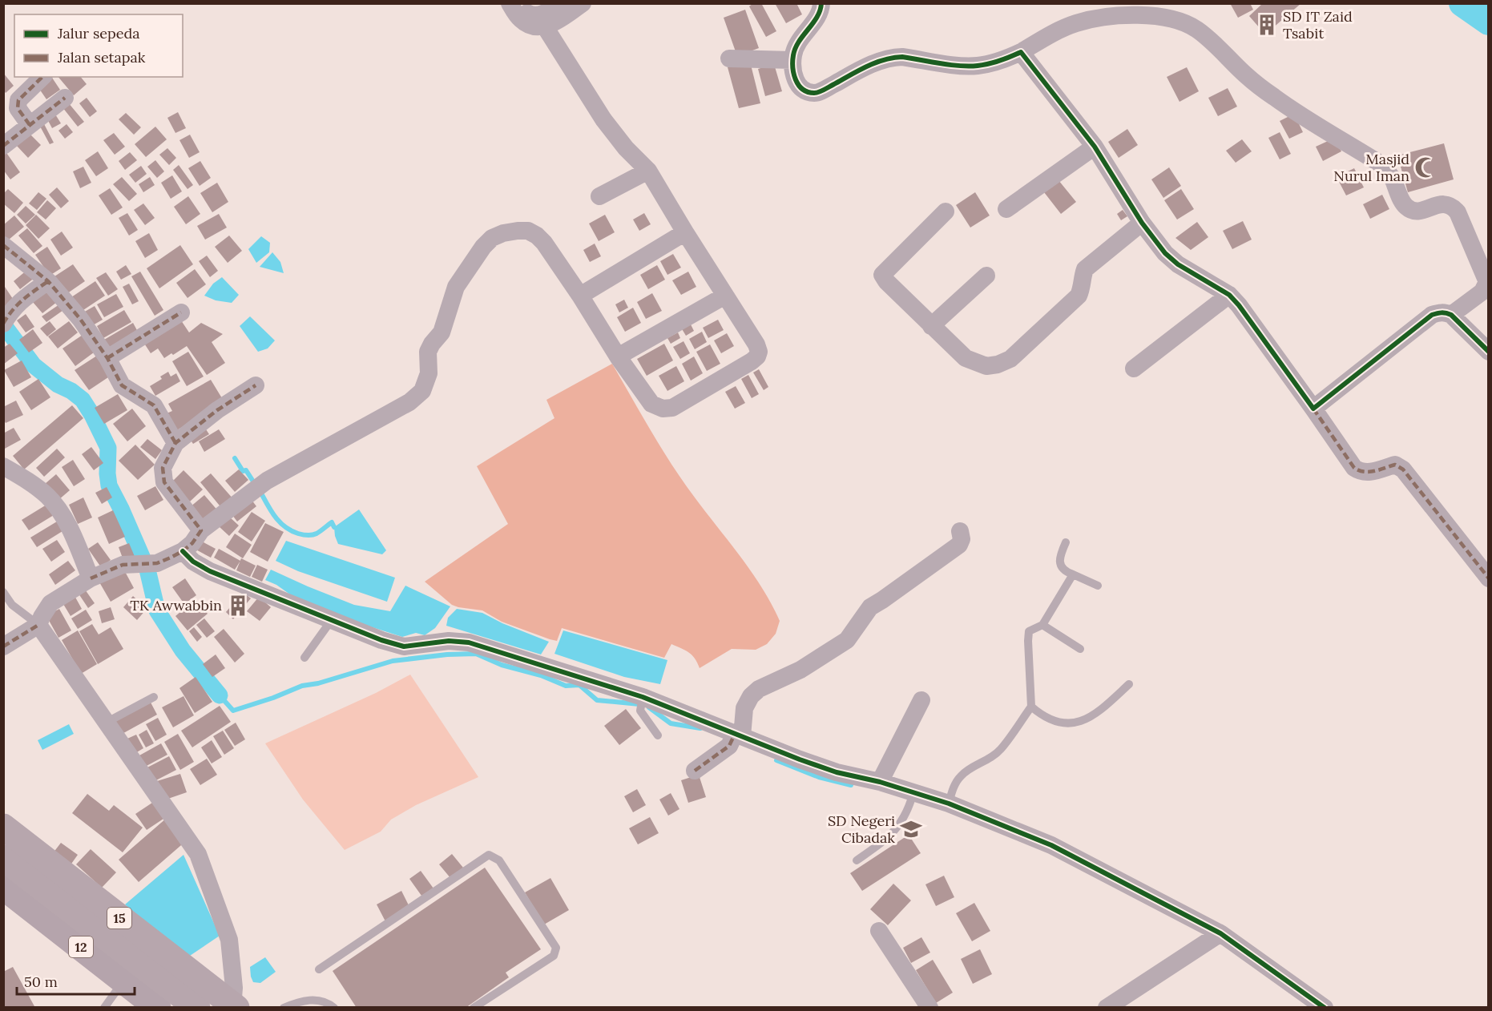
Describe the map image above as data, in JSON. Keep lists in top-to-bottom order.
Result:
{
  "streets": {
    "highway": ["15", "12"]
  },
  "places": {
    "building": ["SD IT Zaid Tsabit", "TK Awwabbin"],
    "mosque": ["Masjid Nurul Iman"],
    "school or university": ["SD Negeri Cibadak"]
  },
  "legend": ["Jalur sepeda", "Jalan setapak"],
  "scale_bar": "50 m"
}
